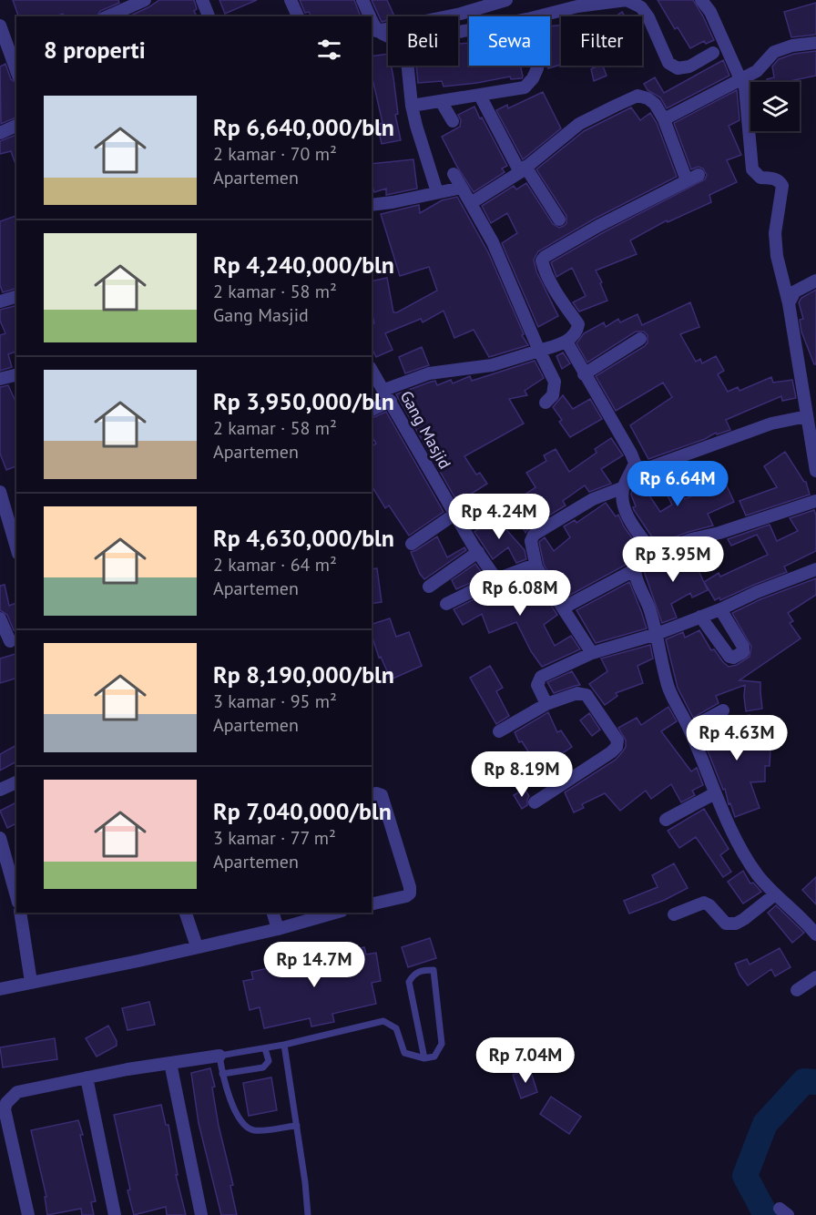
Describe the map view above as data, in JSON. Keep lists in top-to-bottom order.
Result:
{
  "streets": {
    "street": ["Gang Masjid"]
  },
  "page": {
    "chip": ["Beli", "Sewa", "Filter"],
    "heading": "8 properti",
    "list": [
      {
        "name": "Rp 6,640,000/bln",
        "note": "2 kamar · 70 m² · Apartemen"
      },
      {
        "name": "Rp 4,240,000/bln",
        "note": "2 kamar · 58 m² · Gang Masjid"
      },
      {
        "name": "Rp 3,950,000/bln",
        "note": "2 kamar · 58 m² · Apartemen"
      },
      {
        "name": "Rp 4,630,000/bln",
        "note": "2 kamar · 64 m² · Apartemen"
      },
      {
        "name": "Rp 8,190,000/bln",
        "note": "3 kamar · 95 m² · Apartemen"
      },
      {
        "name": "Rp 7,040,000/bln",
        "note": "3 kamar · 77 m² · Apartemen"
      }
    ],
    "price": [
      "Rp 6.64M",
      "Rp 4.24M",
      "Rp 3.95M",
      "Rp 6.08M",
      "Rp 4.63M",
      "Rp 8.19M",
      "Rp 14.7M",
      "Rp 7.04M"
    ]
  }
}
